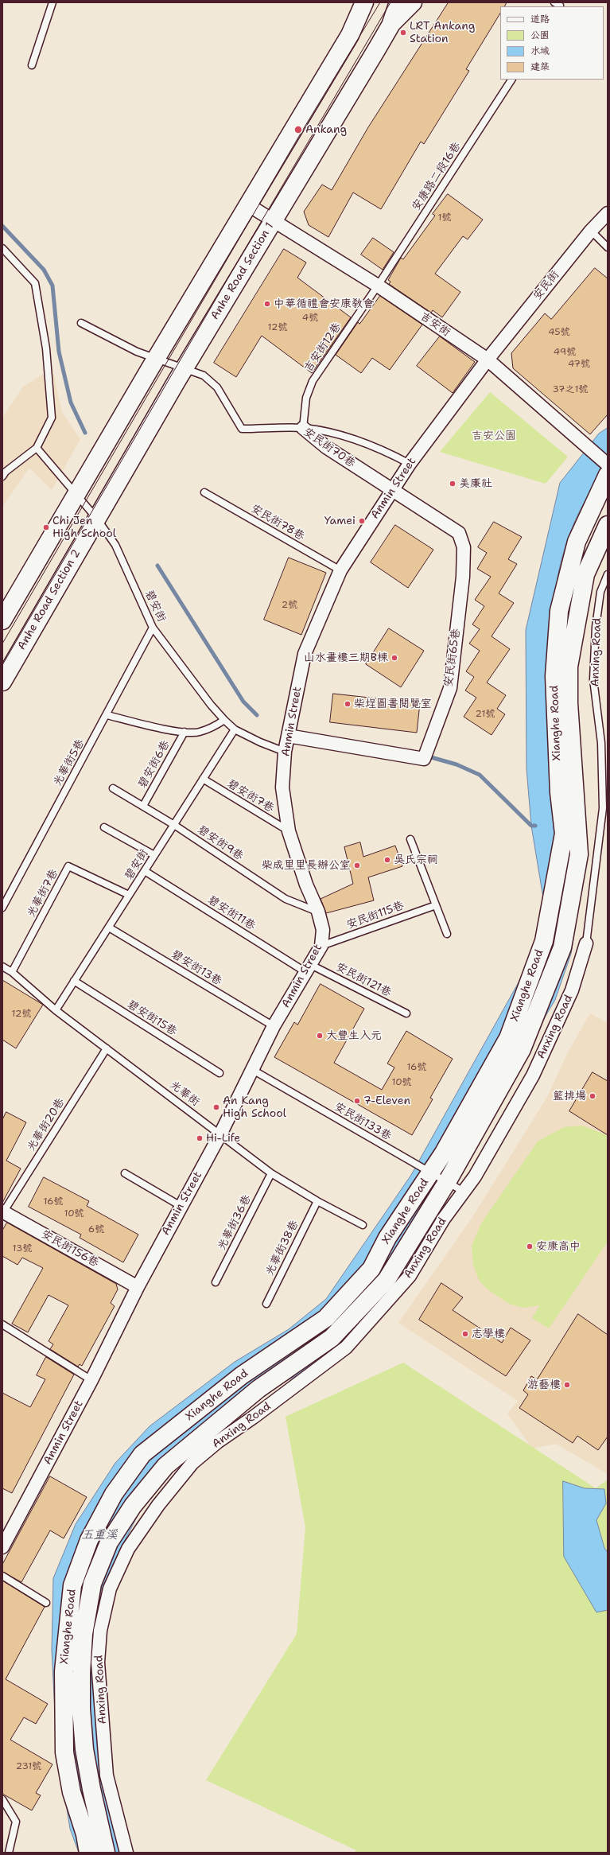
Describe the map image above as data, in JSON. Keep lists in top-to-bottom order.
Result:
{
  "streets": {
    "main road": ["Anhe Road Section 1", "Anhe Road Section 2", "Xianghe Road"],
    "street": [
      "安民街",
      "吉安街",
      "安民街70巷",
      "Anmin Street",
      "Anxing Road",
      "安民街65巷",
      "安民街156巷"
    ],
    "lane": [
      "安康路二段16巷",
      "吉安街12巷",
      "安民街78巷",
      "碧安街",
      "光華街5巷",
      "碧安街6巷",
      "碧安街7巷",
      "碧安街9巷",
      "光華街7巷",
      "碧安街11巷",
      "安民街115巷",
      "碧安街13巷",
      "安民街121巷",
      "碧安街15巷",
      "光華街",
      "安民街133巷",
      "光華街20巷",
      "光華街36巷",
      "光華街38巷"
    ]
  },
  "crossings": [
    ["安康路二段16巷", "吉安街"],
    ["安康路二段16巷", "吉安街12巷"],
    ["Anhe Road Section 1", "吉安街"],
    ["Anhe Road Section 1", "安民街70巷"],
    ["Anhe Road Section 1", "Anhe Road Section 2"],
    ["Anhe Road Section 1", "碧安街"],
    ["安民街", "吉安街"],
    ["安民街", "Anmin Street"],
    ["吉安街", "吉安街12巷"],
    ["吉安街", "Anmin Street"],
    ["吉安街", "Xianghe Road"],
    ["吉安街12巷", "安民街70巷"],
    ["安民街70巷", "Anmin Street"],
    ["安民街70巷", "安民街65巷"],
    ["Anmin Street", "安民街78巷"],
    ["Anmin Street", "碧安街"],
    ["Anmin Street", "安民街65巷"],
    ["Anmin Street", "碧安街7巷"],
    ["Anmin Street", "碧安街9巷"],
    ["Anmin Street", "碧安街11巷"],
    ["Anmin Street", "安民街115巷"],
    ["Anmin Street", "碧安街13巷"],
    ["Anmin Street", "安民街121巷"],
    ["Anmin Street", "光華街"],
    ["Anmin Street", "安民街133巷"],
    ["Anmin Street", "安民街156巷"],
    ["Anhe Road Section 2", "碧安街"],
    ["碧安街", "光華街5巷"],
    ["碧安街", "碧安街7巷"],
    ["碧安街", "碧安街9巷"],
    ["碧安街", "光華街7巷"],
    ["碧安街", "碧安街11巷"],
    ["碧安街", "碧安街13巷"],
    ["碧安街", "碧安街15巷"],
    ["碧安街", "光華街"],
    ["Anxing Road", "安民街133巷"],
    ["Xianghe Road", "安民街133巷"],
    ["碧安街6巷", "碧安街9巷"],
    ["光華街7巷", "光華街"],
    ["碧安街11巷", "安民街121巷"],
    ["光華街", "光華街20巷"],
    ["光華街", "光華街36巷"],
    ["光華街", "光華街38巷"],
    ["光華街20巷", "安民街156巷"]
  ],
  "water": ["五重溪"],
  "parks": ["吉安公園"],
  "places": [
    "LRT Ankang Station",
    "Ankang",
    "中華循禮會安康教會",
    "美廉社",
    "Yamei",
    "Chi Jen High School",
    "山水畫樓三期B棟",
    "柴埕圖書閱覽室",
    "吳氏宗祠",
    "柴成里里長辦公室",
    "大豐生入元",
    "籃排場",
    "7-Eleven",
    "An Kang High School",
    "Hi-Life",
    "安康高中",
    "志學樓",
    "游藝樓"
  ],
  "house_numbers": [
    "1號",
    "4號",
    "12號",
    "45號",
    "49號",
    "47號",
    "37之1號",
    "2號",
    "21號",
    "12號",
    "16號",
    "10號",
    "16號",
    "10號",
    "6號",
    "13號",
    "231號"
  ],
  "legend": [
    "道路",
    "公園",
    "水域",
    "建築"
  ]
}
